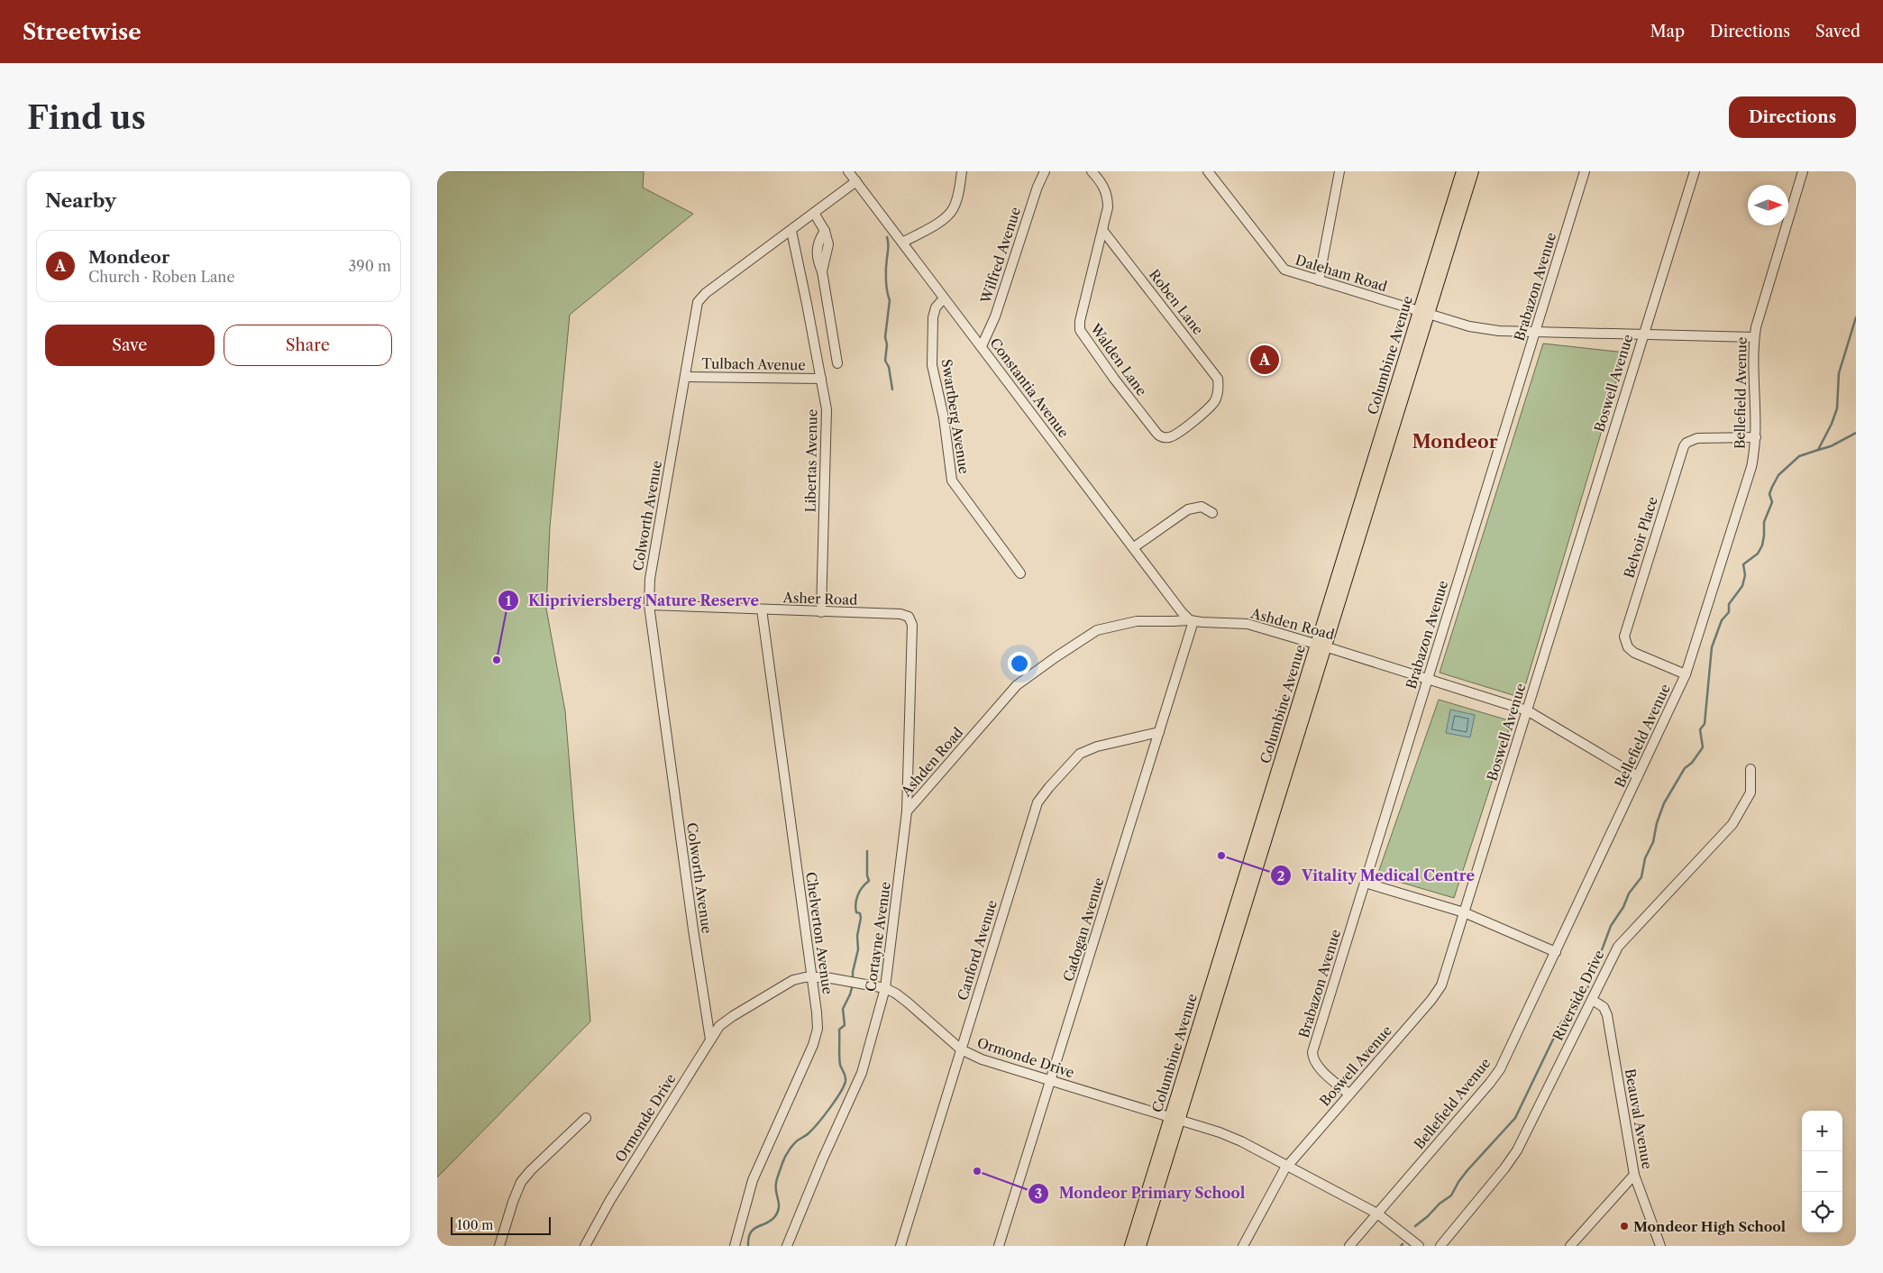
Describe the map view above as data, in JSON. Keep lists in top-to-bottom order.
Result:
{
  "streets": {
    "main road": ["Columbine Avenue"],
    "street": [
      "Wilfred Avenue",
      "Daleham Road",
      "Brabazon Avenue",
      "Roben Lane",
      "Walden Lane",
      "Tulbach Avenue",
      "Boswell Avenue",
      "Constantia Avenue",
      "Bellefield Avenue",
      "Swartberg Avenue",
      "Libertas Avenue",
      "Colworth Avenue",
      "Belvoir Place",
      "Asher Road",
      "Ashden Road",
      "Cadogan Avenue",
      "Chelverton Avenue",
      "Cortayne Avenue",
      "Canford Avenue",
      "Riverside Drive",
      "Ormonde Drive",
      "Beauval Avenue"
    ]
  },
  "crossings": [
    ["Wilfred Avenue", "Constantia Avenue"],
    ["Daleham Road", "Brabazon Avenue"],
    ["Daleham Road", "Columbine Avenue"],
    ["Daleham Road", "Boswell Avenue"],
    ["Daleham Road", "Bellefield Avenue"],
    ["Brabazon Avenue", "Boswell Avenue"],
    ["Brabazon Avenue", "Ashden Road"],
    ["Roben Lane", "Walden Lane"],
    ["Columbine Avenue", "Ashden Road"],
    ["Columbine Avenue", "Ormonde Drive"],
    ["Tulbach Avenue", "Libertas Avenue"],
    ["Tulbach Avenue", "Colworth Avenue"],
    ["Boswell Avenue", "Ashden Road"],
    ["Boswell Avenue", "Ormonde Drive"],
    ["Constantia Avenue", "Swartberg Avenue"],
    ["Constantia Avenue", "Colworth Avenue"],
    ["Constantia Avenue", "Ashden Road"],
    ["Constantia Avenue", "Cadogan Avenue"],
    ["Bellefield Avenue", "Belvoir Place"],
    ["Bellefield Avenue", "Ashden Road"],
    ["Bellefield Avenue", "Ormonde Drive"],
    ["Libertas Avenue", "Colworth Avenue"],
    ["Libertas Avenue", "Asher Road"],
    ["Colworth Avenue", "Asher Road"],
    ["Colworth Avenue", "Ormonde Drive"],
    ["Asher Road", "Chelverton Avenue"],
    ["Asher Road", "Cortayne Avenue"],
    ["Ashden Road", "Cadogan Avenue"],
    ["Ashden Road", "Cortayne Avenue"],
    ["Cadogan Avenue", "Canford Avenue"],
    ["Cadogan Avenue", "Ormonde Drive"],
    ["Chelverton Avenue", "Ormonde Drive"],
    ["Cortayne Avenue", "Ormonde Drive"],
    ["Canford Avenue", "Ormonde Drive"],
    ["Riverside Drive", "Beauval Avenue"]
  ],
  "districts": ["Mondeor"],
  "places": [
    "Klipriviersberg Nature Reserve",
    "Vitality Medical Centre",
    "Mondeor Primary School",
    "Mondeor High School"
  ],
  "scale_bar": "100 m",
  "north": "right",
  "page": {
    "header": "Streetwise",
    "nav": ["Map", "Directions", "Saved"],
    "buttons": [
      "Directions",
      ["Save", "Share"]
    ],
    "title": "Find us",
    "heading": "Nearby",
    "list": [
      {
        "mark": "A",
        "name": "Mondeor",
        "note": "Church · Roben Lane",
        "value": "390 m"
      }
    ],
    "pins": "A",
    "map_buttons": ["+", "−"],
    "scale": "100 m"
  }
}
